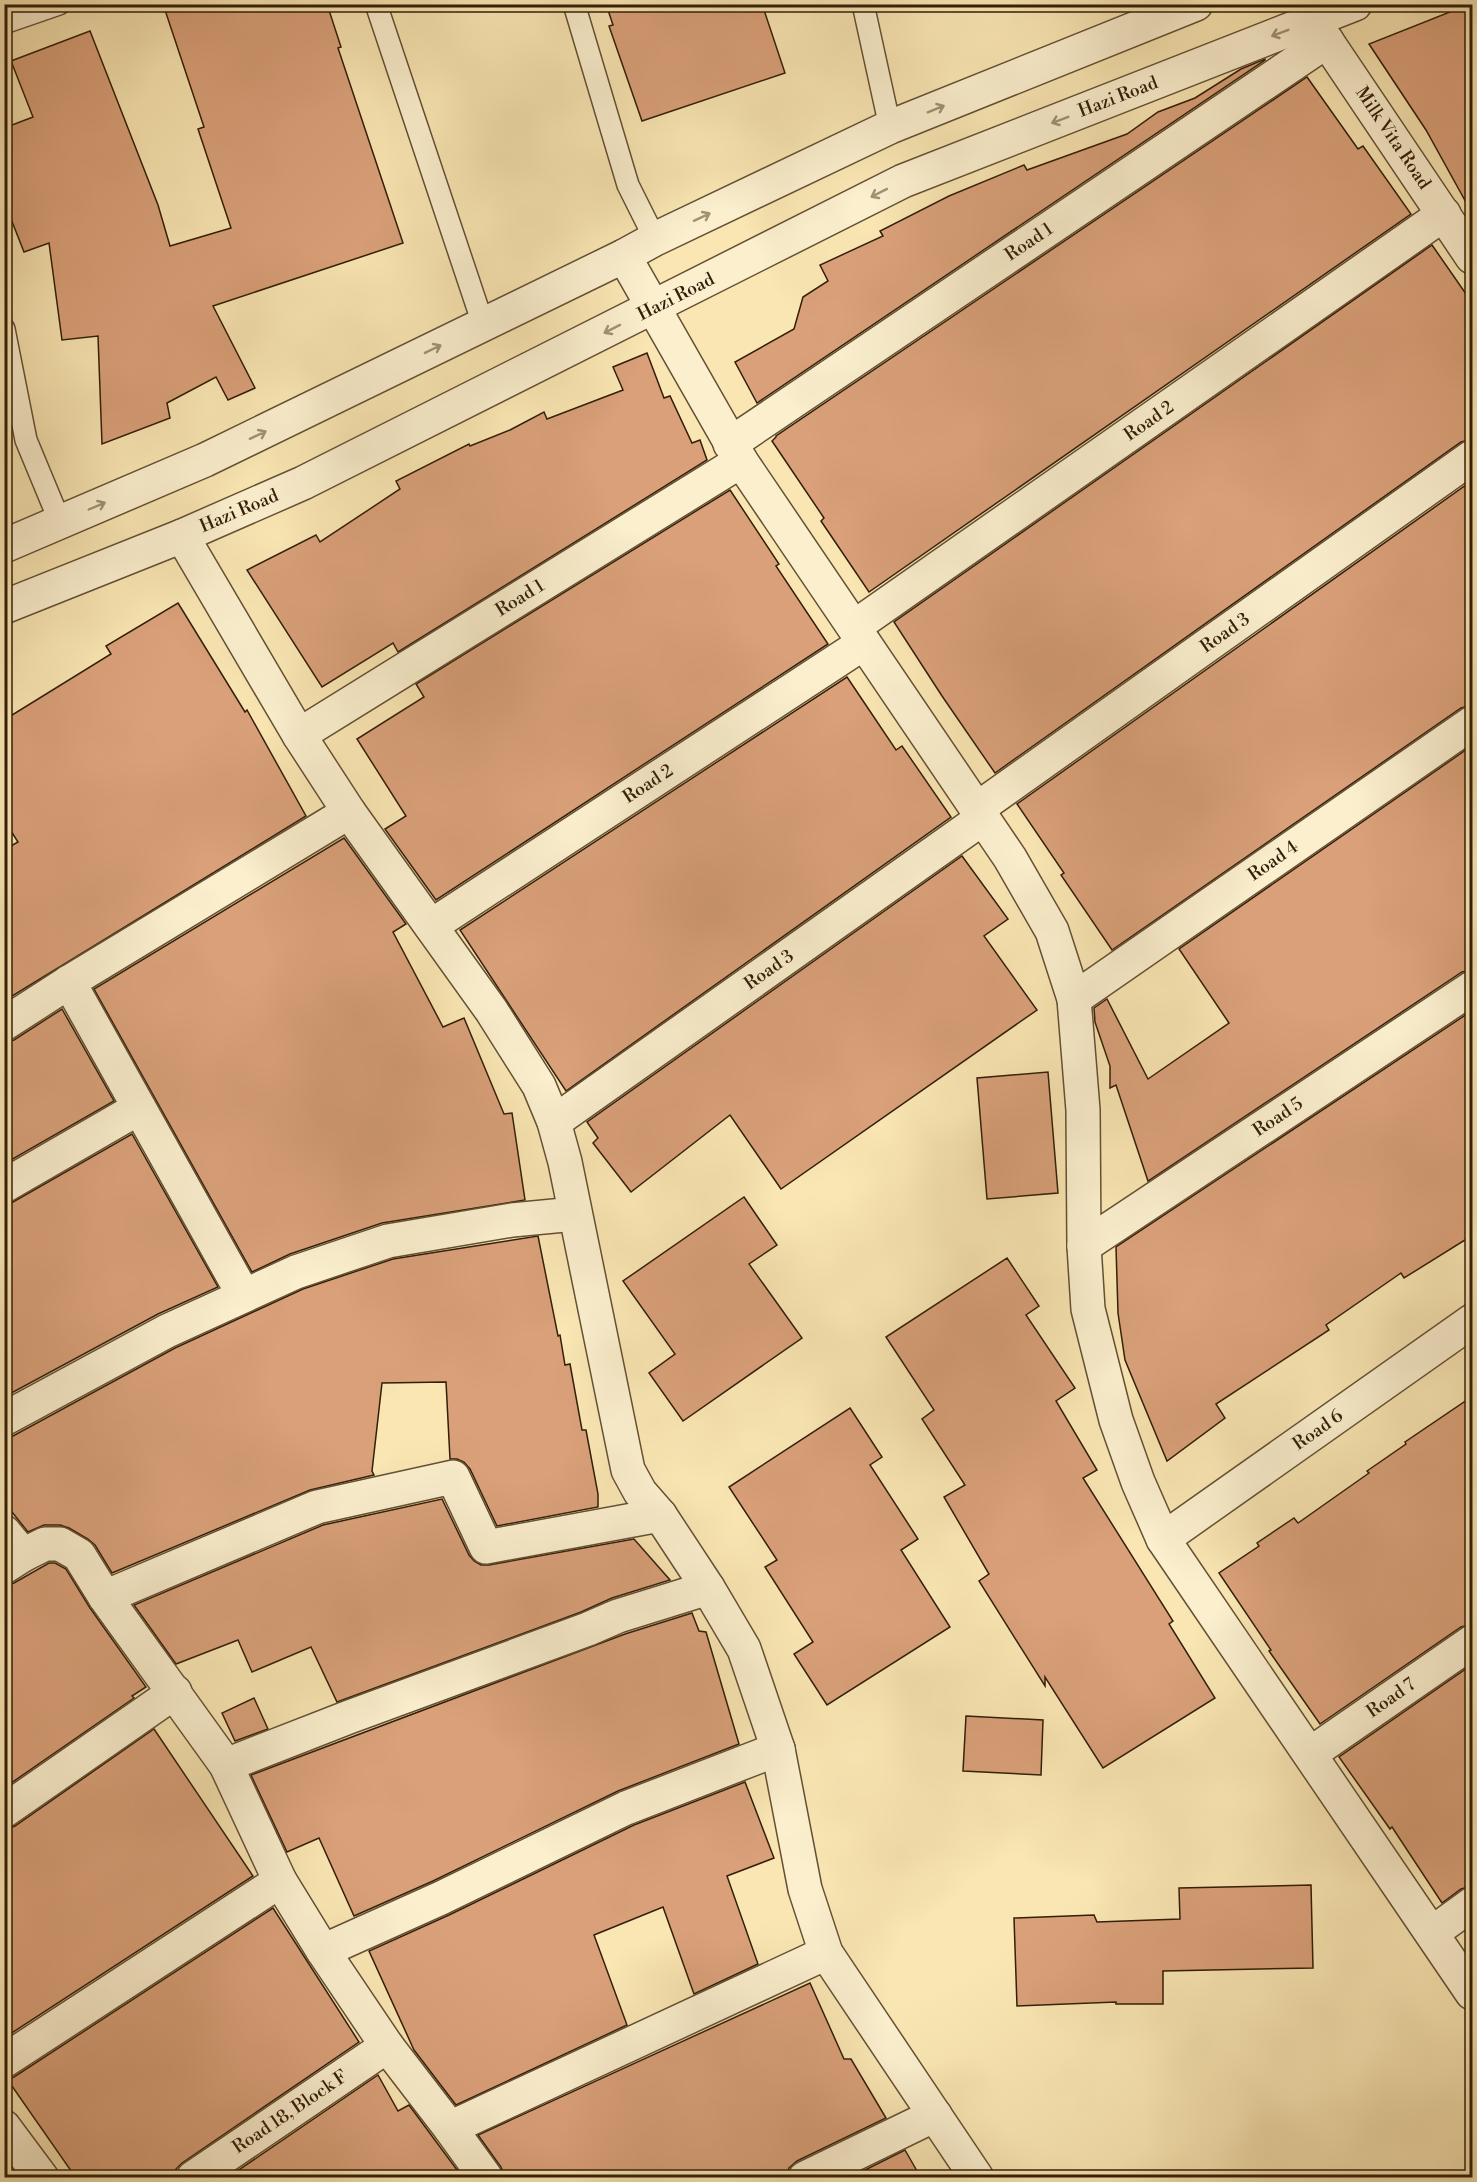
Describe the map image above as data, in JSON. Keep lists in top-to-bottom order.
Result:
{
  "streets": {
    "street": [
      "Hazi Road",
      "Milk Vita Road",
      "Road 1",
      "Road 2",
      "Road 3",
      "Road 4",
      "Road 5",
      "Road 6",
      "Road 7",
      "Road 18, Block F"
    ]
  },
  "crossings": [
    ["Hazi Road", "Milk Vita Road"],
    ["Hazi Road", "Road 1"],
    ["Milk Vita Road", "Road 1"],
    ["Milk Vita Road", "Road 2"]
  ]
}
